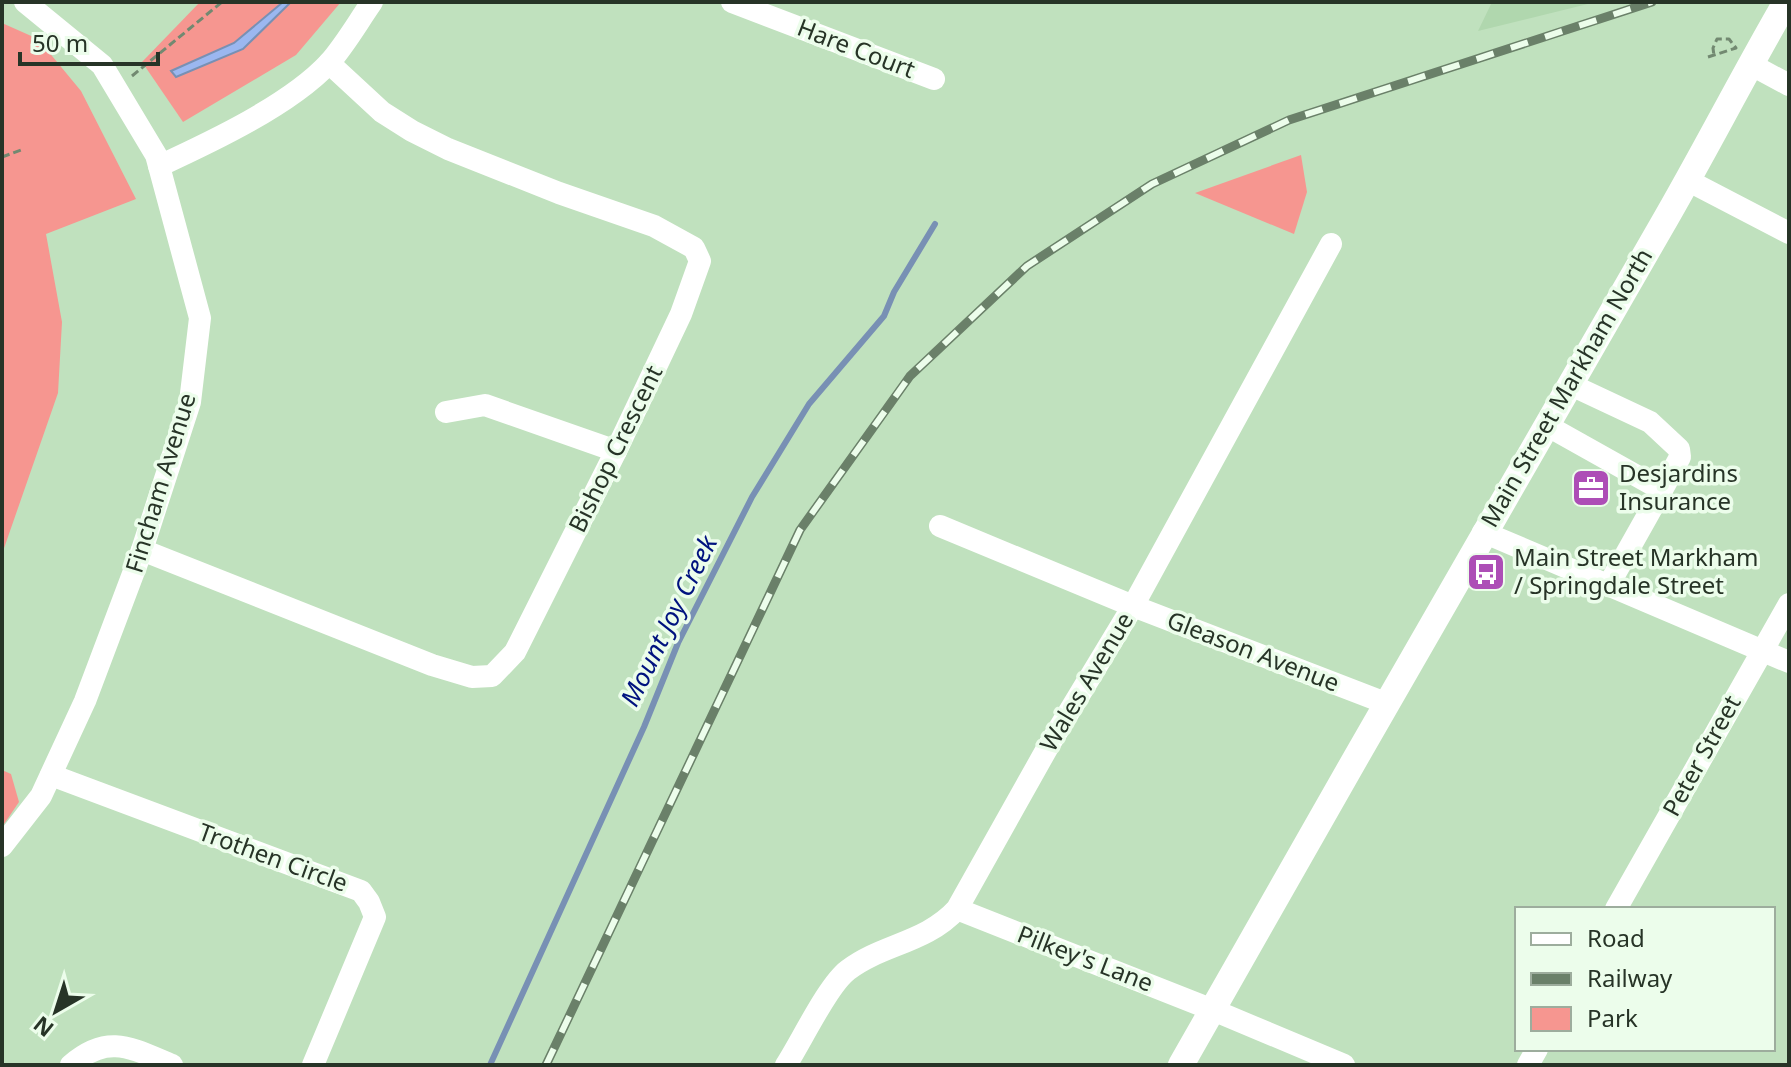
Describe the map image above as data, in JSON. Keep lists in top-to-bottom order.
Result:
{
  "streets": {
    "main road": ["Main Street Markham North"],
    "street": [
      "Hare Court",
      "Bishop Crescent",
      "Fincham Avenue",
      "Gleason Avenue",
      "Wales Avenue",
      "Peter Street",
      "Trothen Circle",
      "Pilkey's Lane"
    ]
  },
  "crossings": [
    ["Main Street Markham North", "Gleason Avenue"],
    ["Main Street Markham North", "Pilkey's Lane"],
    ["Bishop Crescent", "Fincham Avenue"],
    ["Fincham Avenue", "Trothen Circle"],
    ["Gleason Avenue", "Wales Avenue"],
    ["Wales Avenue", "Pilkey's Lane"]
  ],
  "water": ["Mount Joy Creek"],
  "places": {
    "office": ["Desjardins Insurance"],
    "bus stop": ["Main Street Markham / Springdale Street"]
  },
  "legend": ["Road", "Railway", "Park"],
  "scale_bar": "50 m",
  "north": "bottom left"
}
